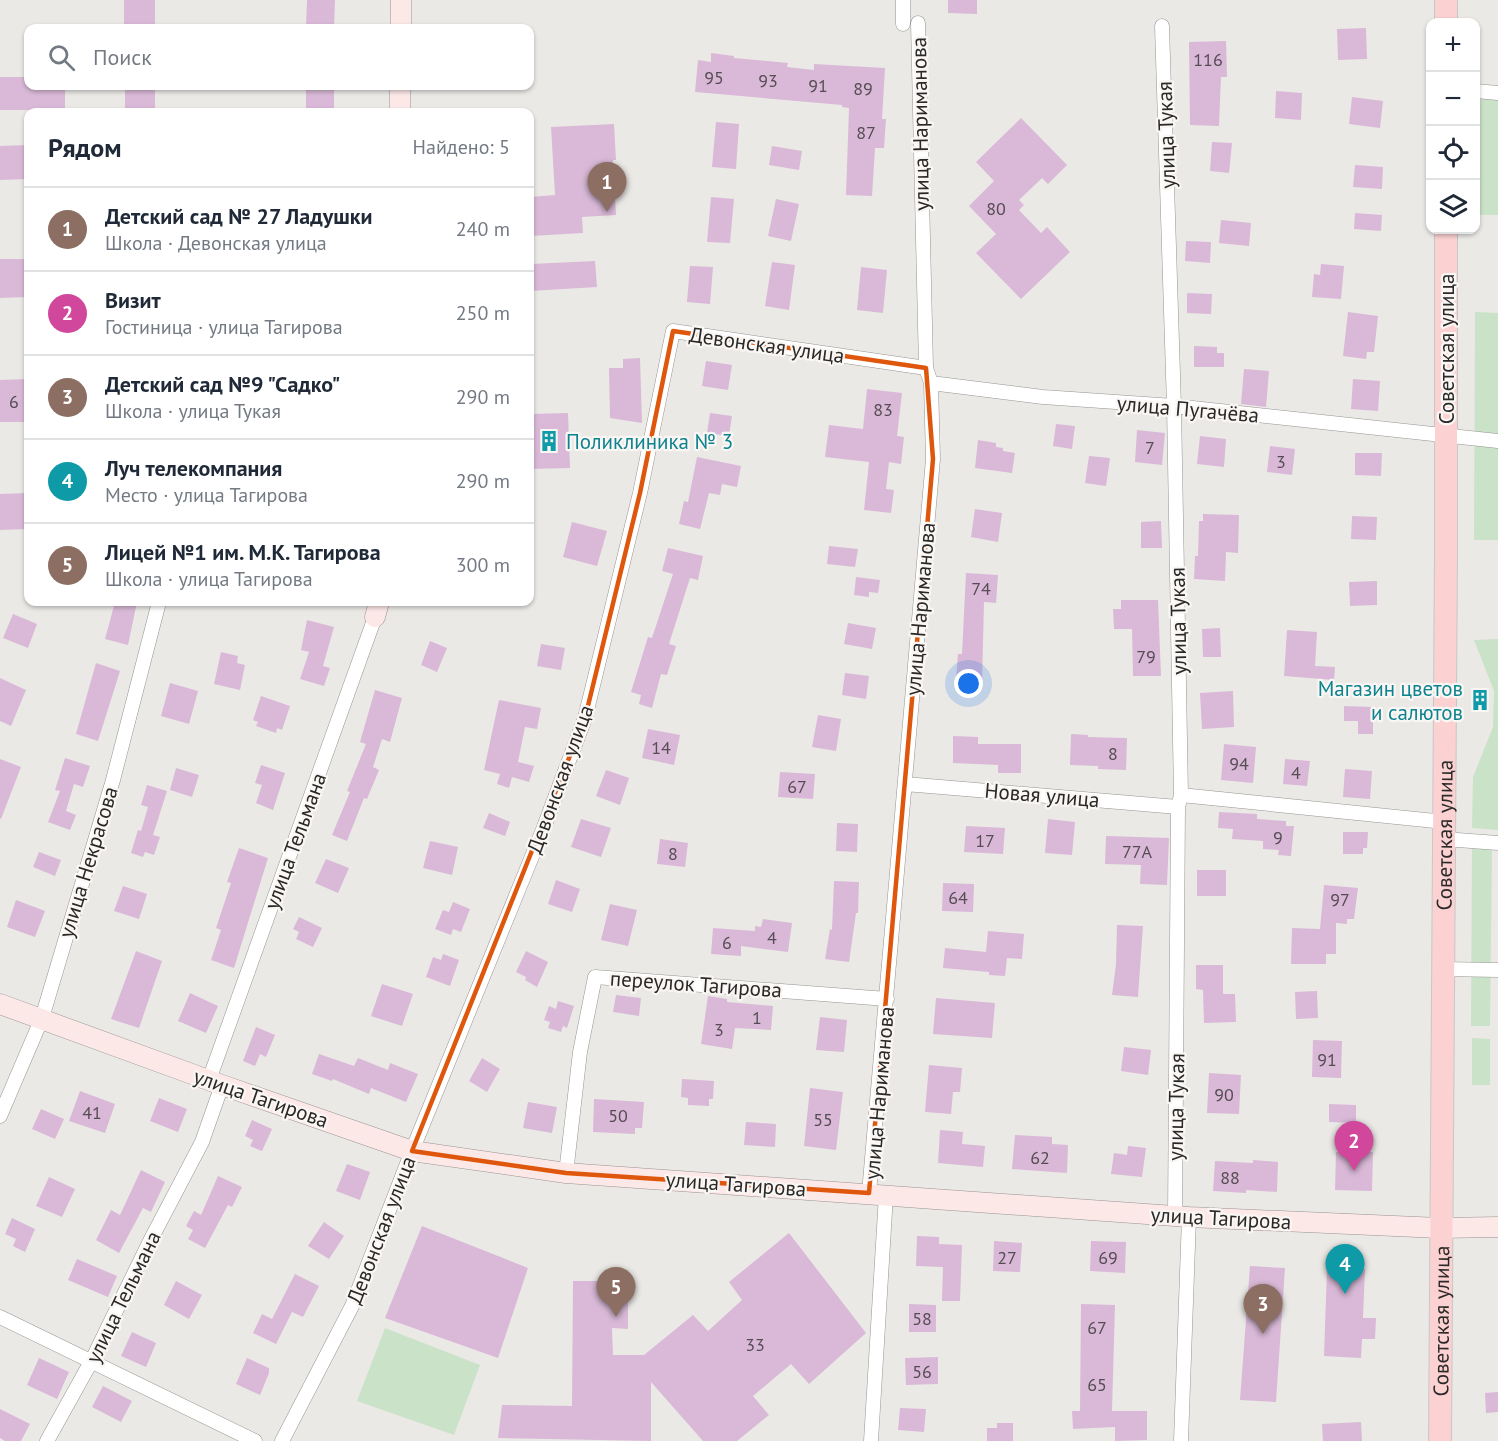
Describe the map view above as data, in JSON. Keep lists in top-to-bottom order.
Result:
{
  "streets": {
    "main road": ["Советская улица"],
    "street": [
      "улица Нариманова",
      "улица Тукая",
      "Девонская улица",
      "улица Пугачёва",
      "Новая улица",
      "улица Тельмана",
      "улица Некрасова",
      "переулок Тагирова",
      "улица Тагирова"
    ]
  },
  "crossings": [
    ["улица Нариманова", "Девонская улица"],
    ["улица Нариманова", "улица Пугачёва"],
    ["улица Нариманова", "Новая улица"],
    ["улица Нариманова", "переулок Тагирова"],
    ["улица Нариманова", "улица Тагирова"],
    ["улица Тукая", "улица Пугачёва"],
    ["улица Тукая", "Новая улица"],
    ["улица Тукая", "улица Тагирова"],
    ["Девонская улица", "улица Тагирова"],
    ["Советская улица", "улица Пугачёва"],
    ["Советская улица", "Новая улица"],
    ["Советская улица", "улица Тагирова"],
    ["улица Тельмана", "улица Тагирова"],
    ["улица Некрасова", "улица Тагирова"],
    ["переулок Тагирова", "улица Тагирова"]
  ],
  "places": {
    "building": ["Поликлиника № 3", "Магазин цветов и салютов"]
  },
  "house_numbers": [
    "116",
    "95",
    "93",
    "91",
    "89",
    "87",
    "80",
    "6",
    "83",
    "7",
    "3",
    "74",
    "79",
    "14",
    "8",
    "94",
    "4",
    "67",
    "9",
    "17",
    "77А",
    "8",
    "64",
    "97",
    "4",
    "6",
    "1",
    "3",
    "91",
    "90",
    "41",
    "50",
    "55",
    "62",
    "88",
    "27",
    "69",
    "58",
    "67",
    "33",
    "56",
    "65"
  ],
  "page": {
    "map_buttons": ["+", "−"],
    "search": "Поиск",
    "heading": ["Рядом", "Найдено: 5"],
    "pins": [
      "1",
      "2",
      "4",
      "5",
      "3"
    ],
    "list": [
      {
        "mark": "1",
        "name": "Детский сад № 27 Ладушки",
        "note": "Школа · Девонская улица",
        "value": "240 m"
      },
      {
        "mark": "2",
        "name": "Визит",
        "note": "Гостиница · улица Тагирова",
        "value": "250 m"
      },
      {
        "mark": "3",
        "name": "Детский сад №9 \"Садко\"",
        "note": "Школа · улица Тукая",
        "value": "290 m"
      },
      {
        "mark": "4",
        "name": "Луч телекомпания",
        "note": "Место · улица Тагирова",
        "value": "290 m"
      },
      {
        "mark": "5",
        "name": "Лицей №1 им. М.К. Тагирова",
        "note": "Школа · улица Тагирова",
        "value": "300 m"
      }
    ]
  }
}
